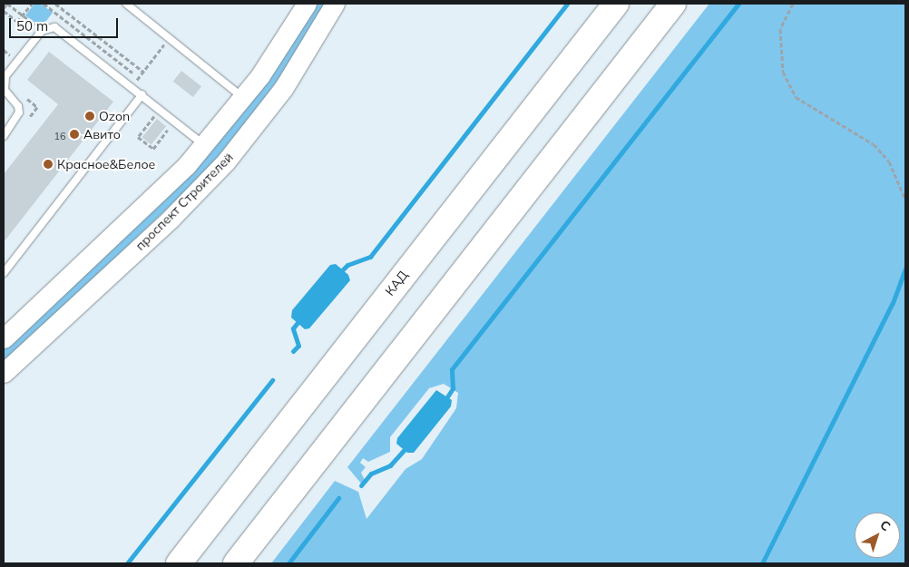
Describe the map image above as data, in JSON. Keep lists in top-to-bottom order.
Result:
{
  "streets": {
    "highway": ["КАД"],
    "street": ["проспект Строителей"]
  },
  "places": ["Ozon", "Авито", "Красное&Белое"],
  "house_numbers": ["16"],
  "scale_bar": "50 m",
  "north": "top right"
}
